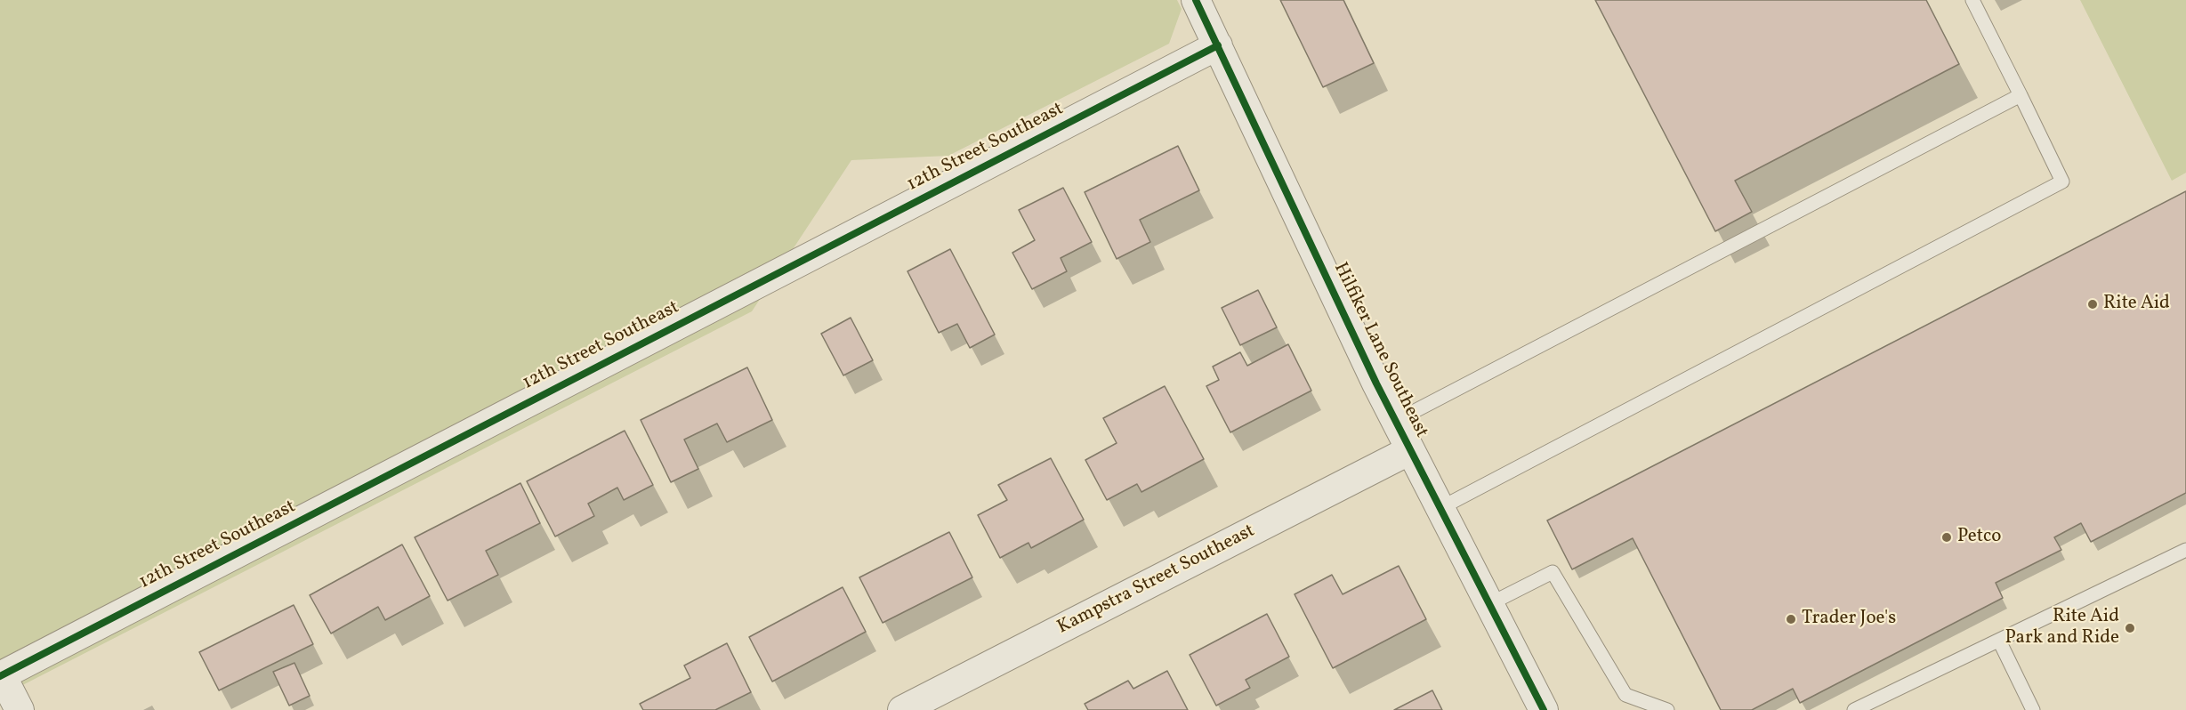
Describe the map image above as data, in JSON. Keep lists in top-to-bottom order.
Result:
{
  "streets": {
    "street": ["12th Street Southeast", "Hilfiker Lane Southeast", "Kampstra Street Southeast"]
  },
  "crossings": [
    ["12th Street Southeast", "Hilfiker Lane Southeast"],
    ["Hilfiker Lane Southeast", "Kampstra Street Southeast"]
  ],
  "places": [
    "Rite Aid",
    "Petco",
    "Trader Joe's",
    "Rite Aid Park and Ride"
  ]
}
